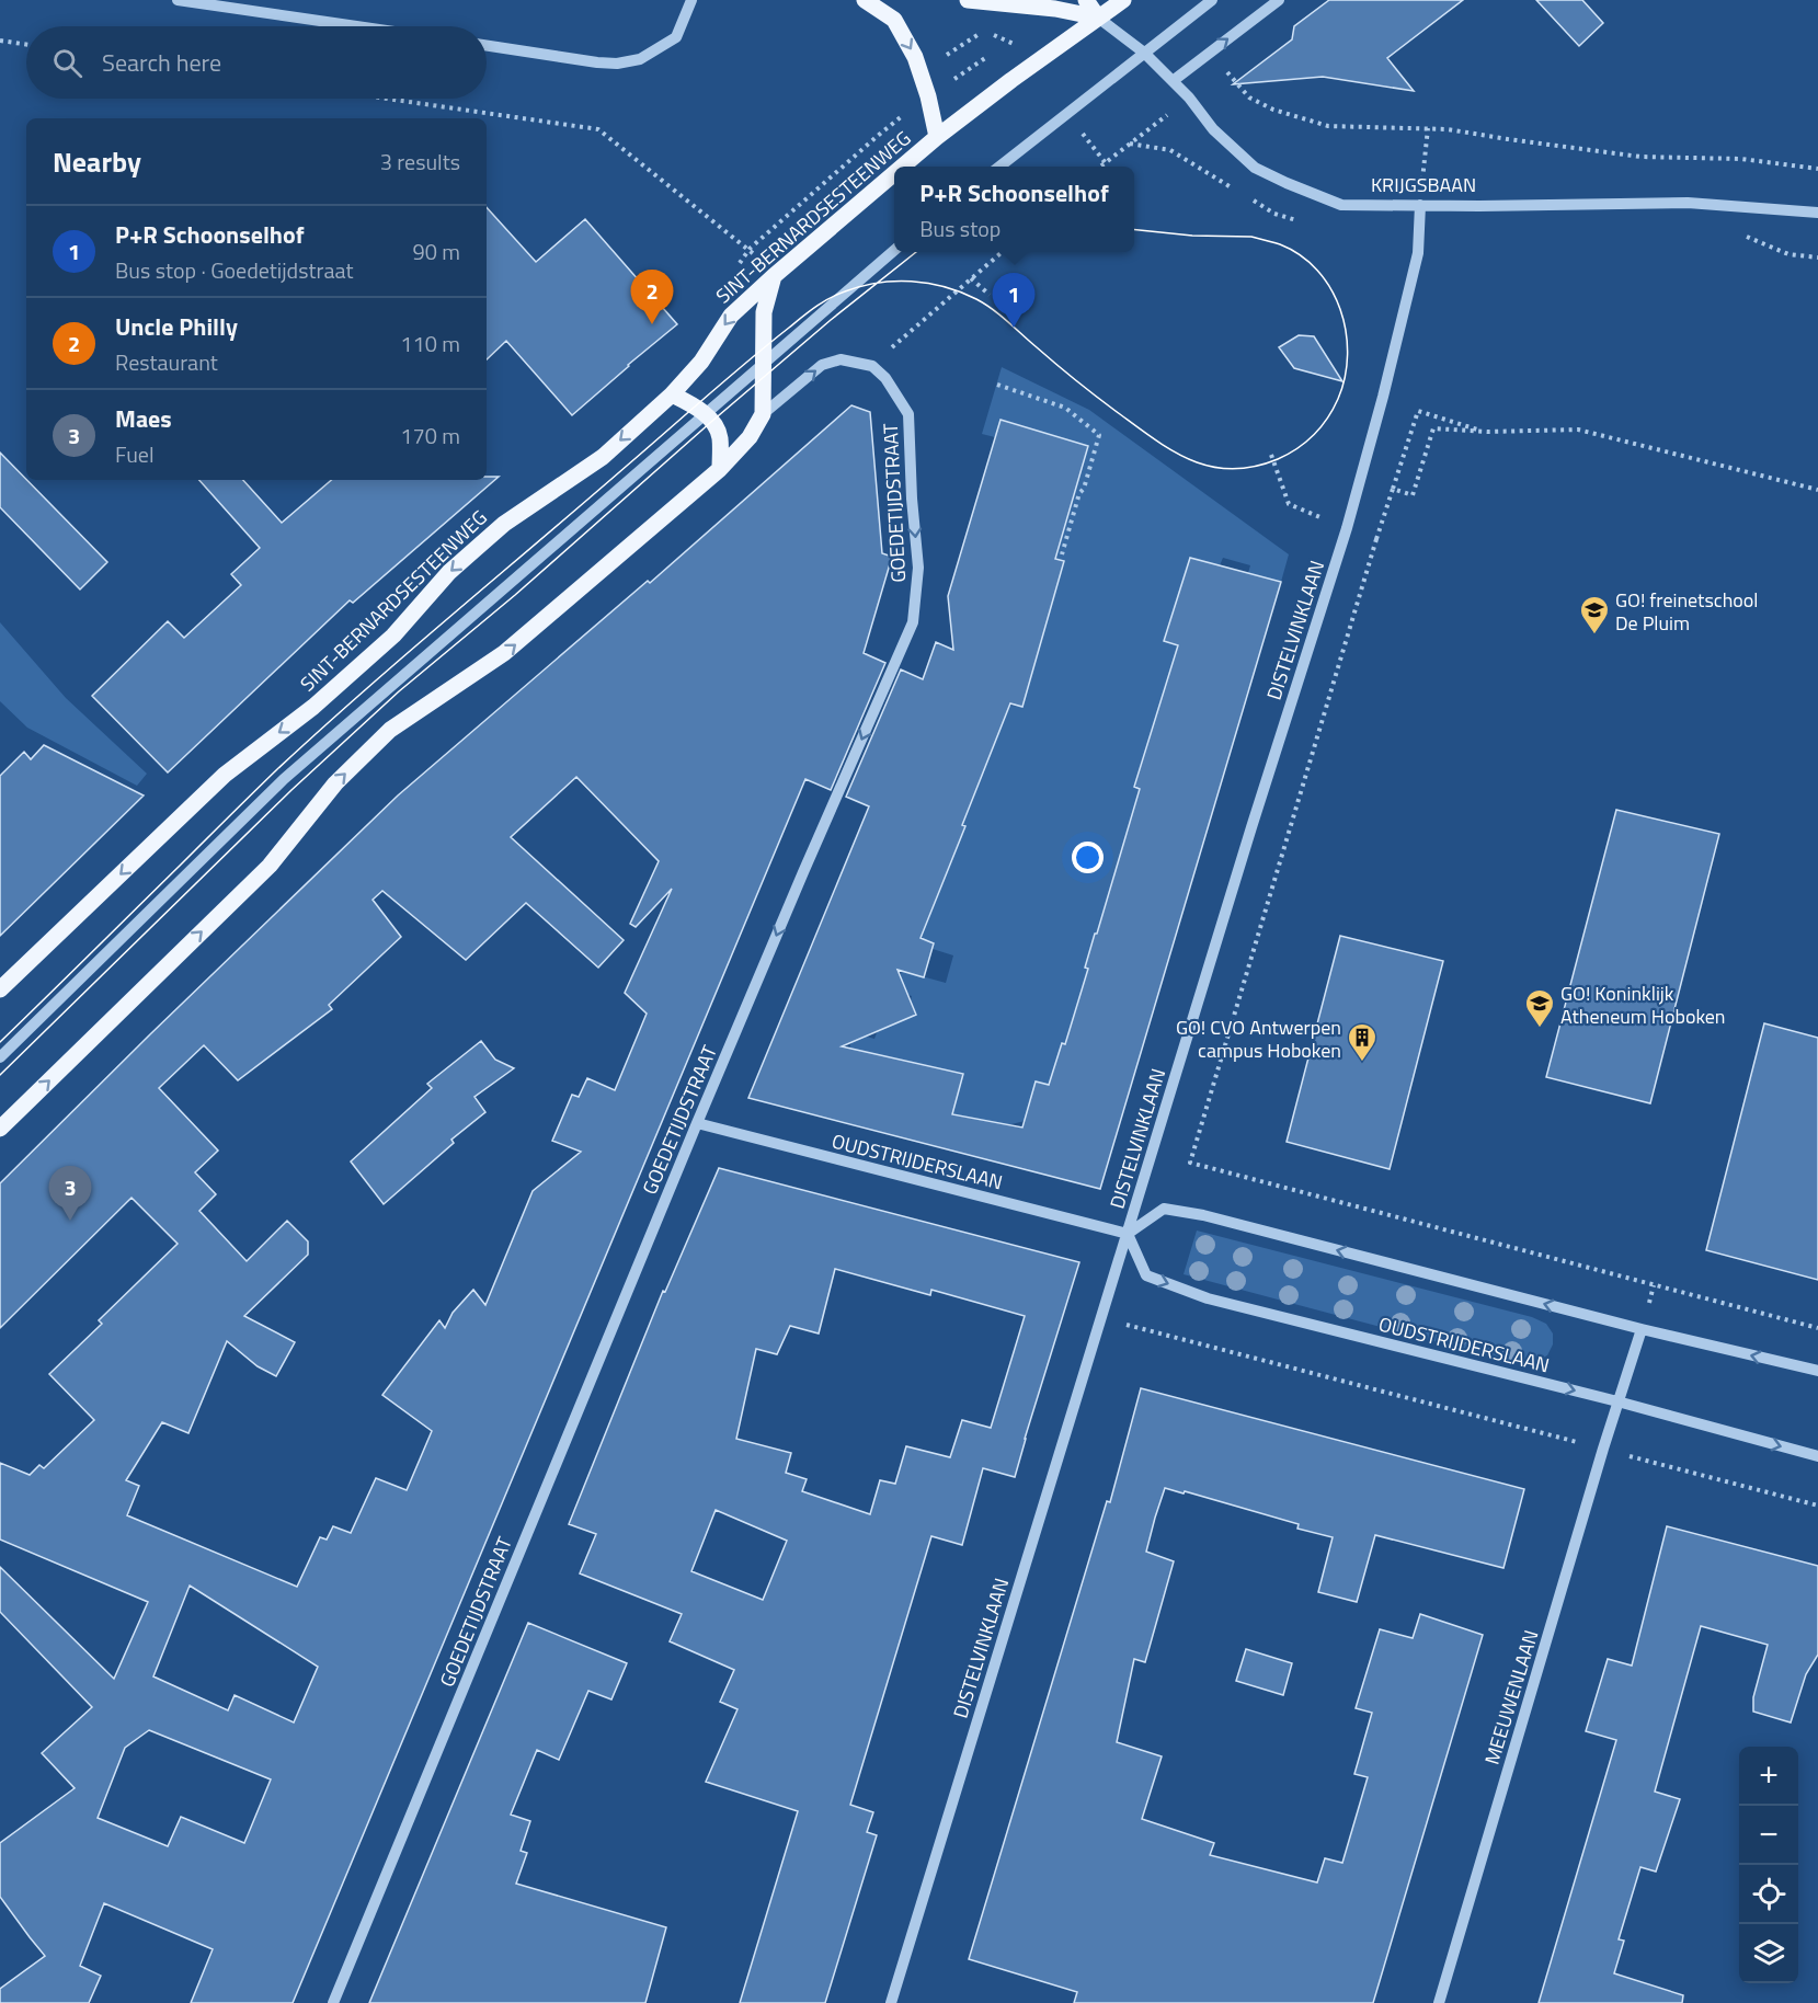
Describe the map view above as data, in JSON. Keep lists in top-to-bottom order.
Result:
{
  "streets": {
    "main road": ["KRIJGSBAAN", "SINT-BERNARDSESTEENWEG"],
    "street": [
      "GOEDETIJDSTRAAT",
      "DISTELVINKLAAN",
      "OUDSTRIJDERSLAAN",
      "MEEUWENLAAN"
    ]
  },
  "crossings": [
    ["KRIJGSBAAN", "SINT-BERNARDSESTEENWEG"],
    ["KRIJGSBAAN", "DISTELVINKLAAN"],
    ["GOEDETIJDSTRAAT", "OUDSTRIJDERSLAAN"],
    ["DISTELVINKLAAN", "OUDSTRIJDERSLAAN"],
    ["OUDSTRIJDERSLAAN", "MEEUWENLAAN"]
  ],
  "one_way": ["GOEDETIJDSTRAAT"],
  "places": {
    "school or university": ["GO! freinetschool De Pluim", "GO! Koninklijk Atheneum Hoboken"],
    "building": ["GO! CVO Antwerpen campus Hoboken"]
  },
  "page": {
    "search": "Search here",
    "heading": ["Nearby", "3 results"],
    "popup": ["P+R Schoonselhof", "Bus stop"],
    "list": [
      {
        "mark": "1",
        "name": "P+R Schoonselhof",
        "note": "Bus stop · Goedetijdstraat",
        "value": "90 m"
      },
      {
        "mark": "2",
        "name": "Uncle Philly",
        "note": "Restaurant",
        "value": "110 m"
      },
      {
        "mark": "3",
        "name": "Maes",
        "note": "Fuel",
        "value": "170 m"
      }
    ],
    "pins": ["2", "1", "3"],
    "map_buttons": ["+", "−"]
  }
}
